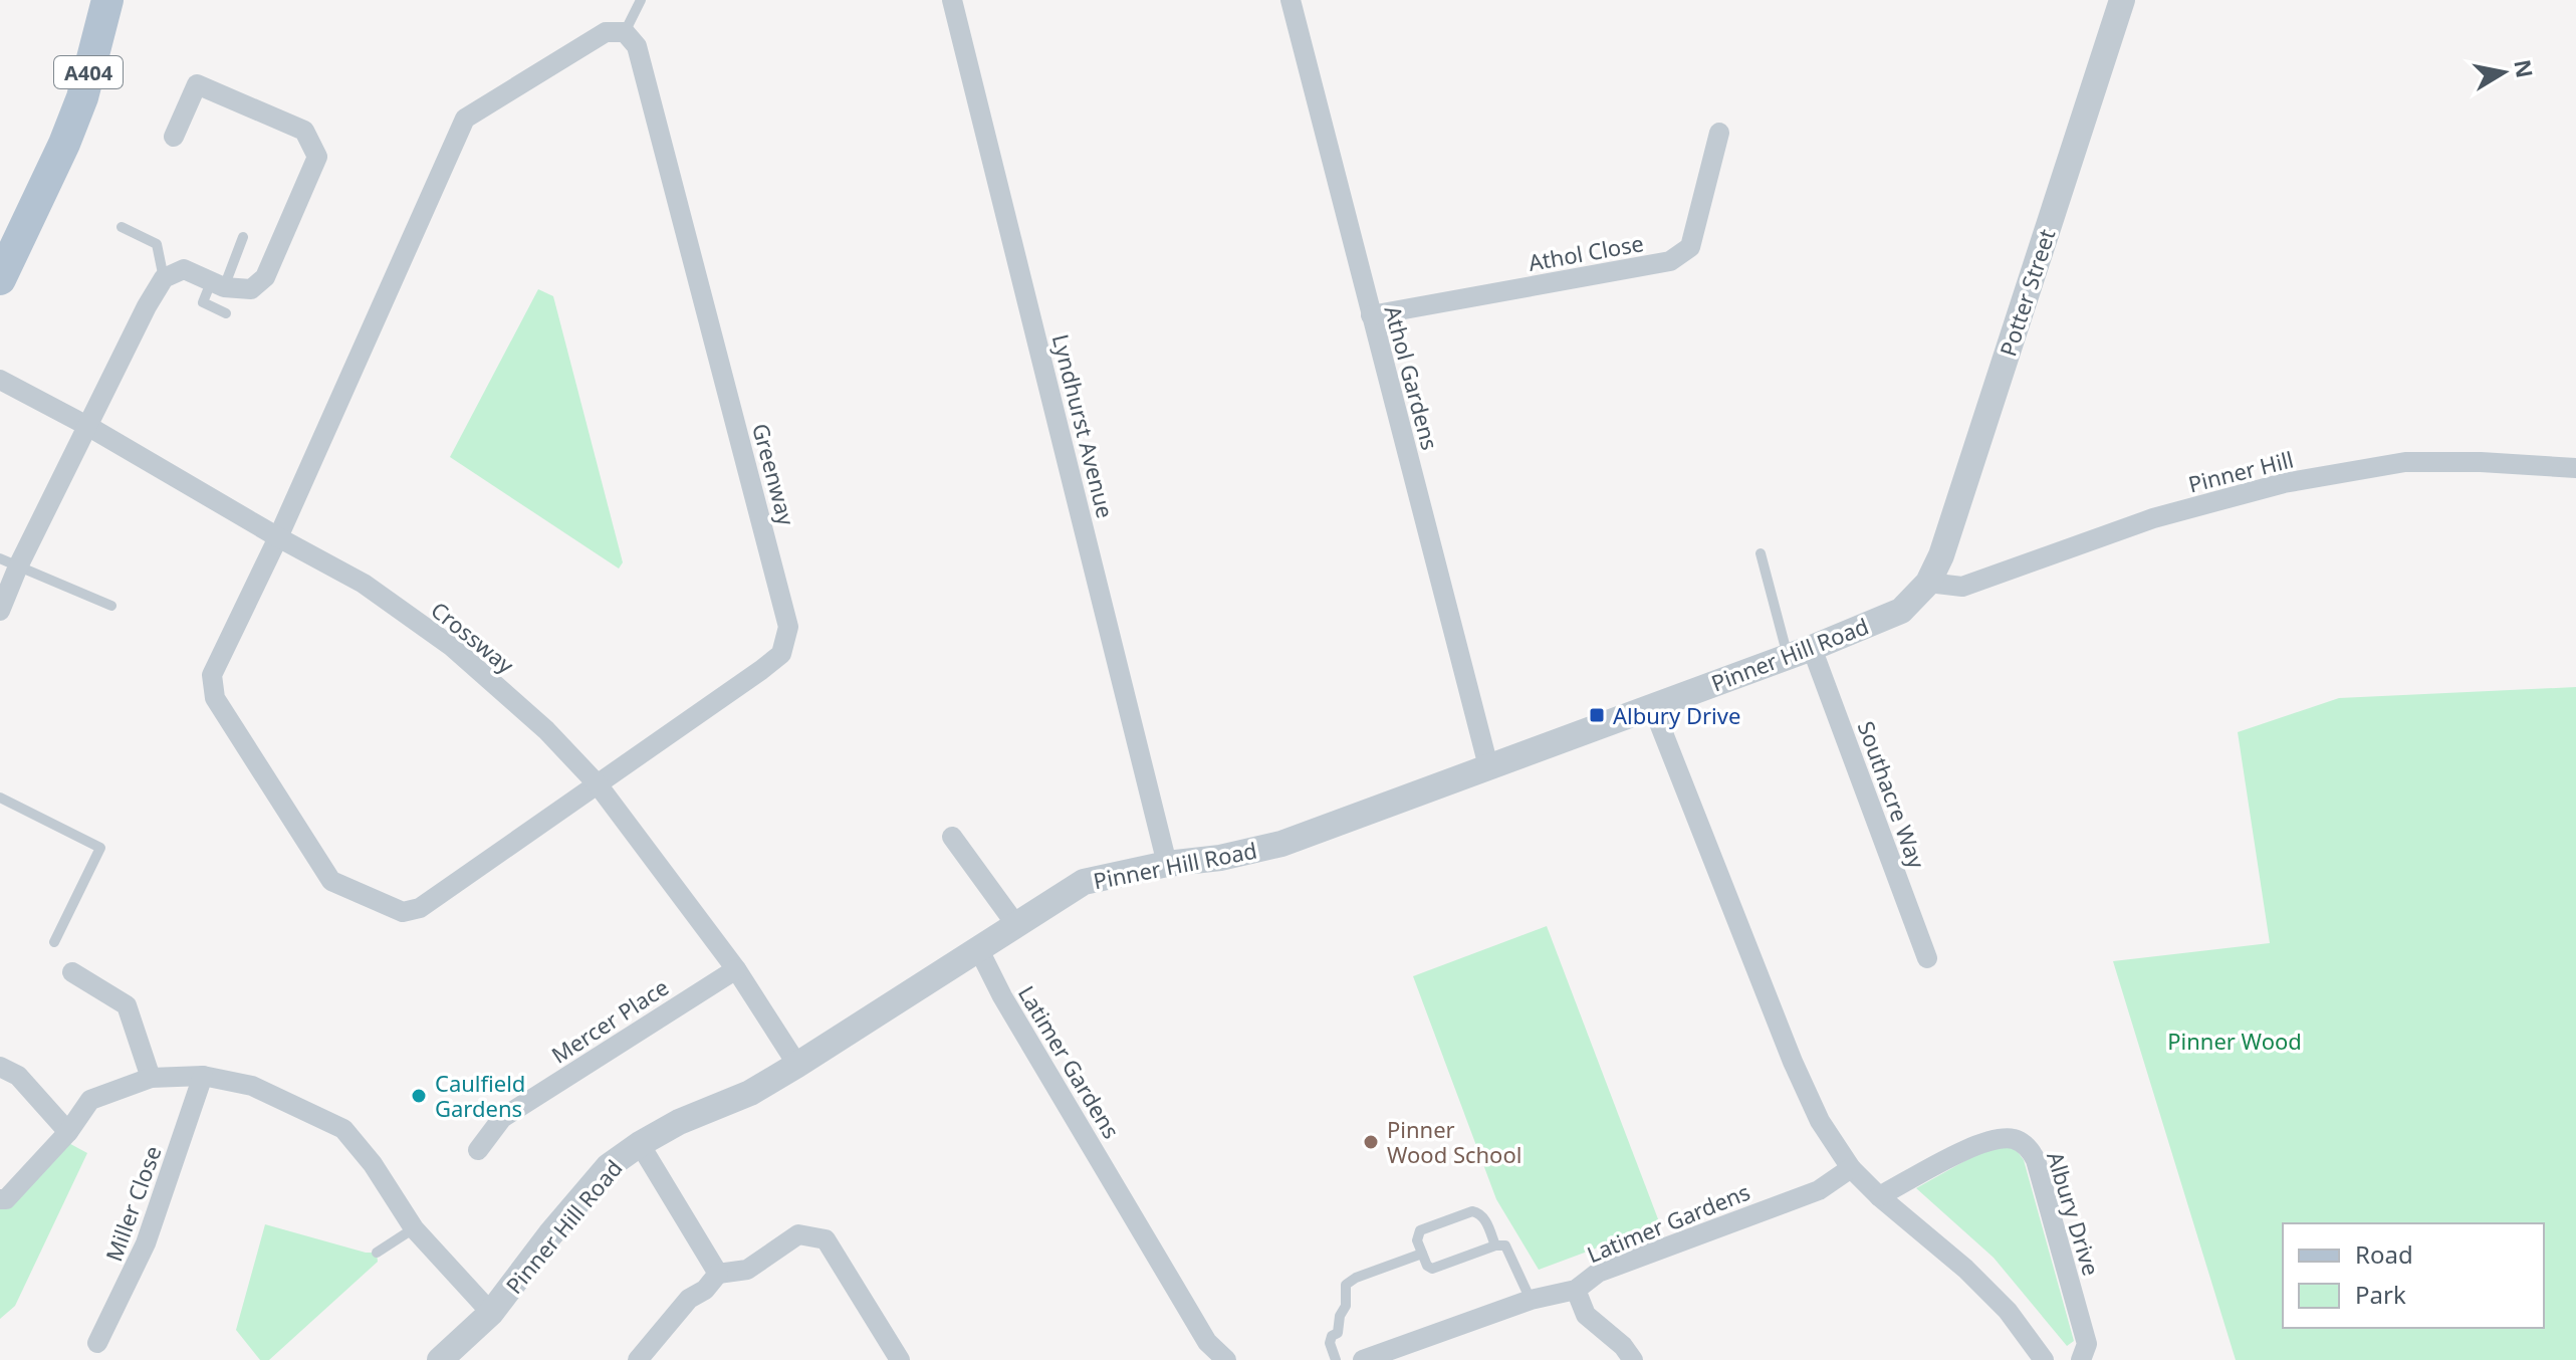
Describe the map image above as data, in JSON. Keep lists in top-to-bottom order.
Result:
{
  "streets": {
    "main road": ["A404"],
    "street": [
      "Athol Close",
      "Potter Street",
      "Athol Gardens",
      "Lyndhurst Avenue",
      "Pinner Hill",
      "Greenway",
      "Crossway",
      "Pinner Hill Road",
      "Southacre Way",
      "Mercer Place",
      "Latimer Gardens",
      "Miller Close",
      "Albury Drive"
    ]
  },
  "crossings": [
    ["Athol Close", "Athol Gardens"],
    ["Potter Street", "Pinner Hill"],
    ["Potter Street", "Pinner Hill Road"],
    ["Athol Gardens", "Pinner Hill Road"],
    ["Lyndhurst Avenue", "Pinner Hill Road"],
    ["Pinner Hill", "Pinner Hill Road"],
    ["Greenway", "Crossway"],
    ["Crossway", "Pinner Hill Road"],
    ["Crossway", "Mercer Place"],
    ["Pinner Hill Road", "Southacre Way"],
    ["Pinner Hill Road", "Latimer Gardens"]
  ],
  "parks": ["Pinner Wood"],
  "places": {
    "transit": ["Albury Drive"],
    "other": ["Caulfield Gardens", "Pinner Wood School"]
  },
  "legend": ["Road", "Park"],
  "north": "right"
}
